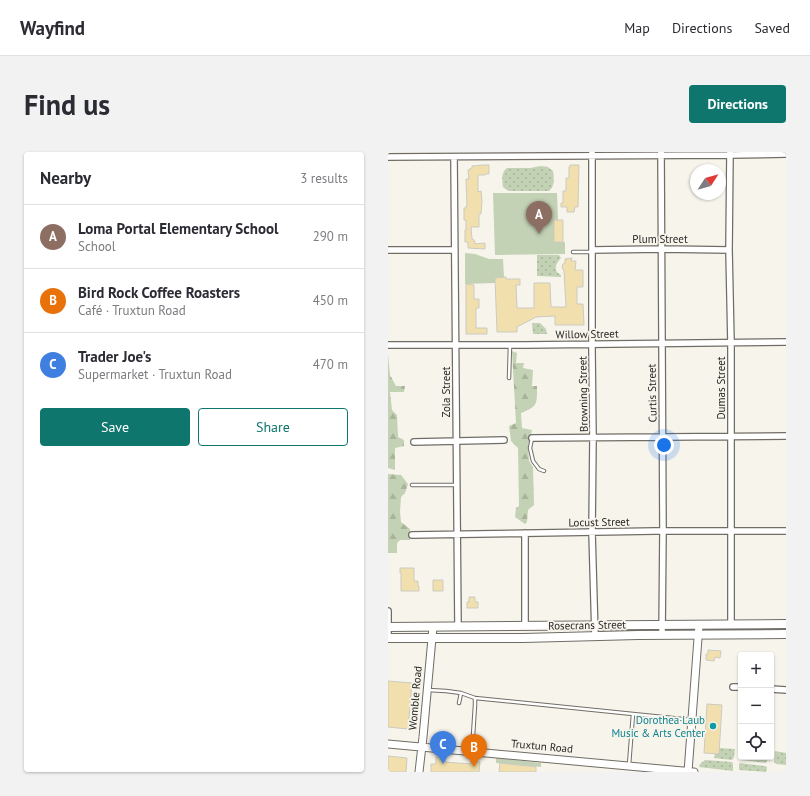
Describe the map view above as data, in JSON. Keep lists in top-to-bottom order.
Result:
{
  "streets": {
    "main road": ["Rosecrans Street"],
    "street": [
      "Plum Street",
      "Willow Street",
      "Dumas Street",
      "Zola Street",
      "Curtis Street",
      "Browning Street",
      "Locust Street",
      "Womble Road",
      "Truxtun Road"
    ]
  },
  "crossings": [
    ["Plum Street", "Dumas Street"],
    ["Plum Street", "Curtis Street"],
    ["Plum Street", "Browning Street"],
    ["Willow Street", "Dumas Street"],
    ["Willow Street", "Zola Street"],
    ["Willow Street", "Curtis Street"],
    ["Willow Street", "Browning Street"],
    ["Dumas Street", "Locust Street"],
    ["Dumas Street", "Rosecrans Street"],
    ["Zola Street", "Locust Street"],
    ["Zola Street", "Rosecrans Street"],
    ["Curtis Street", "Locust Street"],
    ["Curtis Street", "Rosecrans Street"],
    ["Browning Street", "Locust Street"],
    ["Browning Street", "Rosecrans Street"],
    ["Rosecrans Street", "Womble Road"],
    ["Womble Road", "Truxtun Road"]
  ],
  "places": ["Dorothea Laub Music & Arts Center"],
  "north": "top right",
  "page": {
    "header": "Wayfind",
    "nav": ["Map", "Directions", "Saved"],
    "buttons": [
      "Directions",
      ["Save", "Share"]
    ],
    "title": "Find us",
    "heading": ["Nearby", "3 results"],
    "pins": ["A", "C", "B"],
    "list": [
      {
        "mark": "A",
        "name": "Loma Portal Elementary School",
        "note": "School",
        "value": "290 m"
      },
      {
        "mark": "B",
        "name": "Bird Rock Coffee Roasters",
        "note": "Café · Truxtun Road",
        "value": "450 m"
      },
      {
        "mark": "C",
        "name": "Trader Joe's",
        "note": "Supermarket · Truxtun Road",
        "value": "470 m"
      }
    ],
    "map_buttons": ["+", "−"]
  }
}
